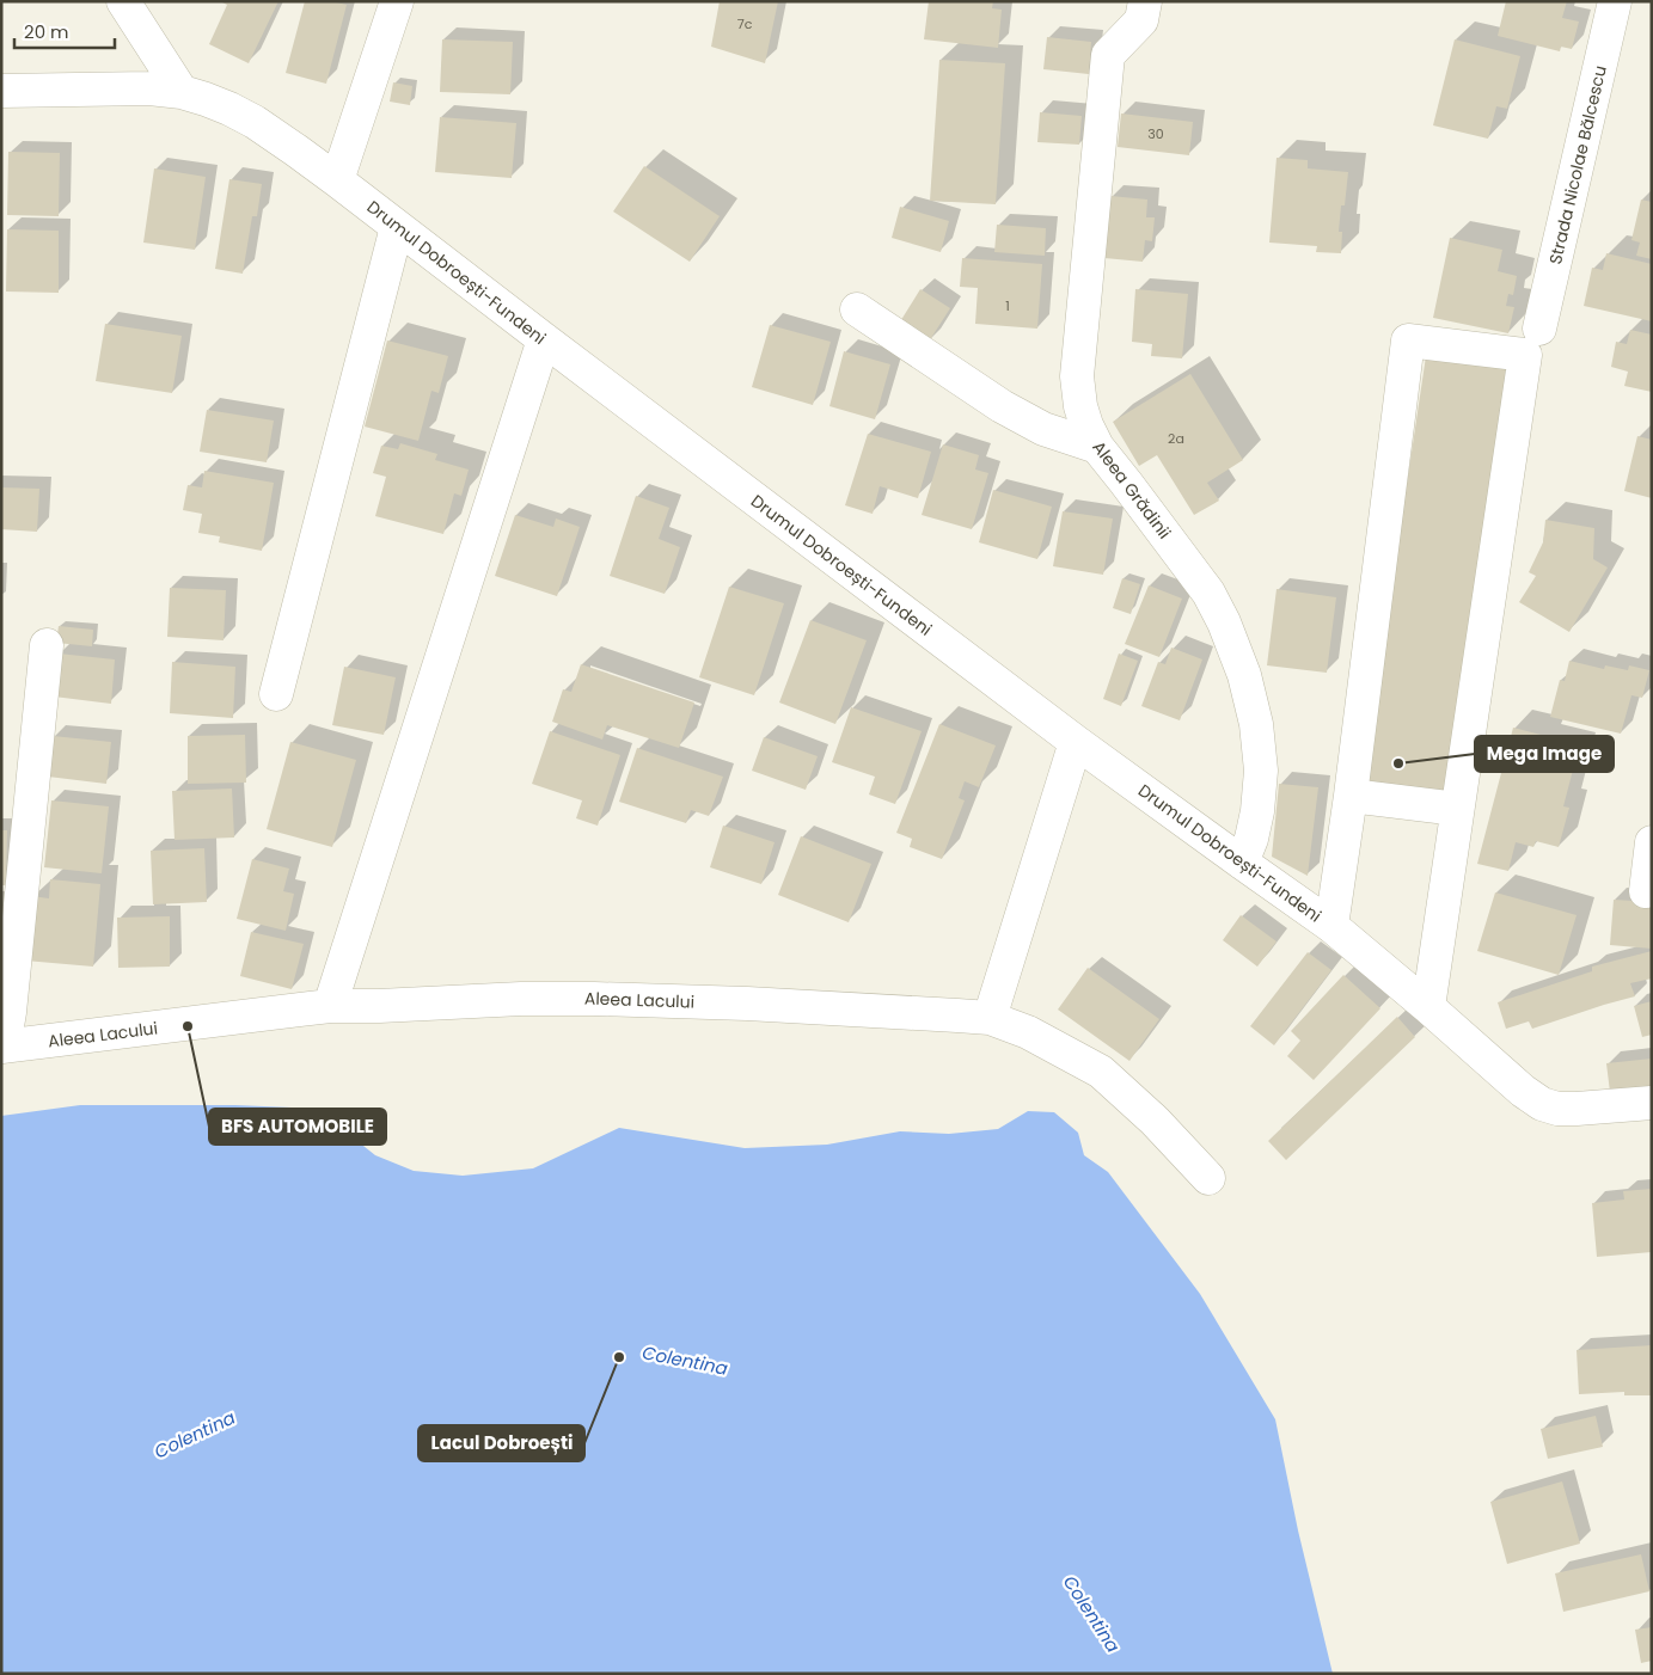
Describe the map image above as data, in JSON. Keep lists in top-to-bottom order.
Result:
{
  "streets": {
    "street": [
      "Strada Nicolae Bălcescu",
      "Drumul Dobroești-Fundeni",
      "Aleea Grădinii",
      "Aleea Lacului"
    ]
  },
  "crossings": [
    ["Drumul Dobroești-Fundeni", "Aleea Grădinii"]
  ],
  "water": ["Colentina"],
  "places": ["Mega Image", "BFS AUTOMOBILE", "Lacul Dobroești"],
  "house_numbers": [
    "7c",
    "30",
    "1",
    "2a"
  ],
  "scale_bar": "20 m"
}
